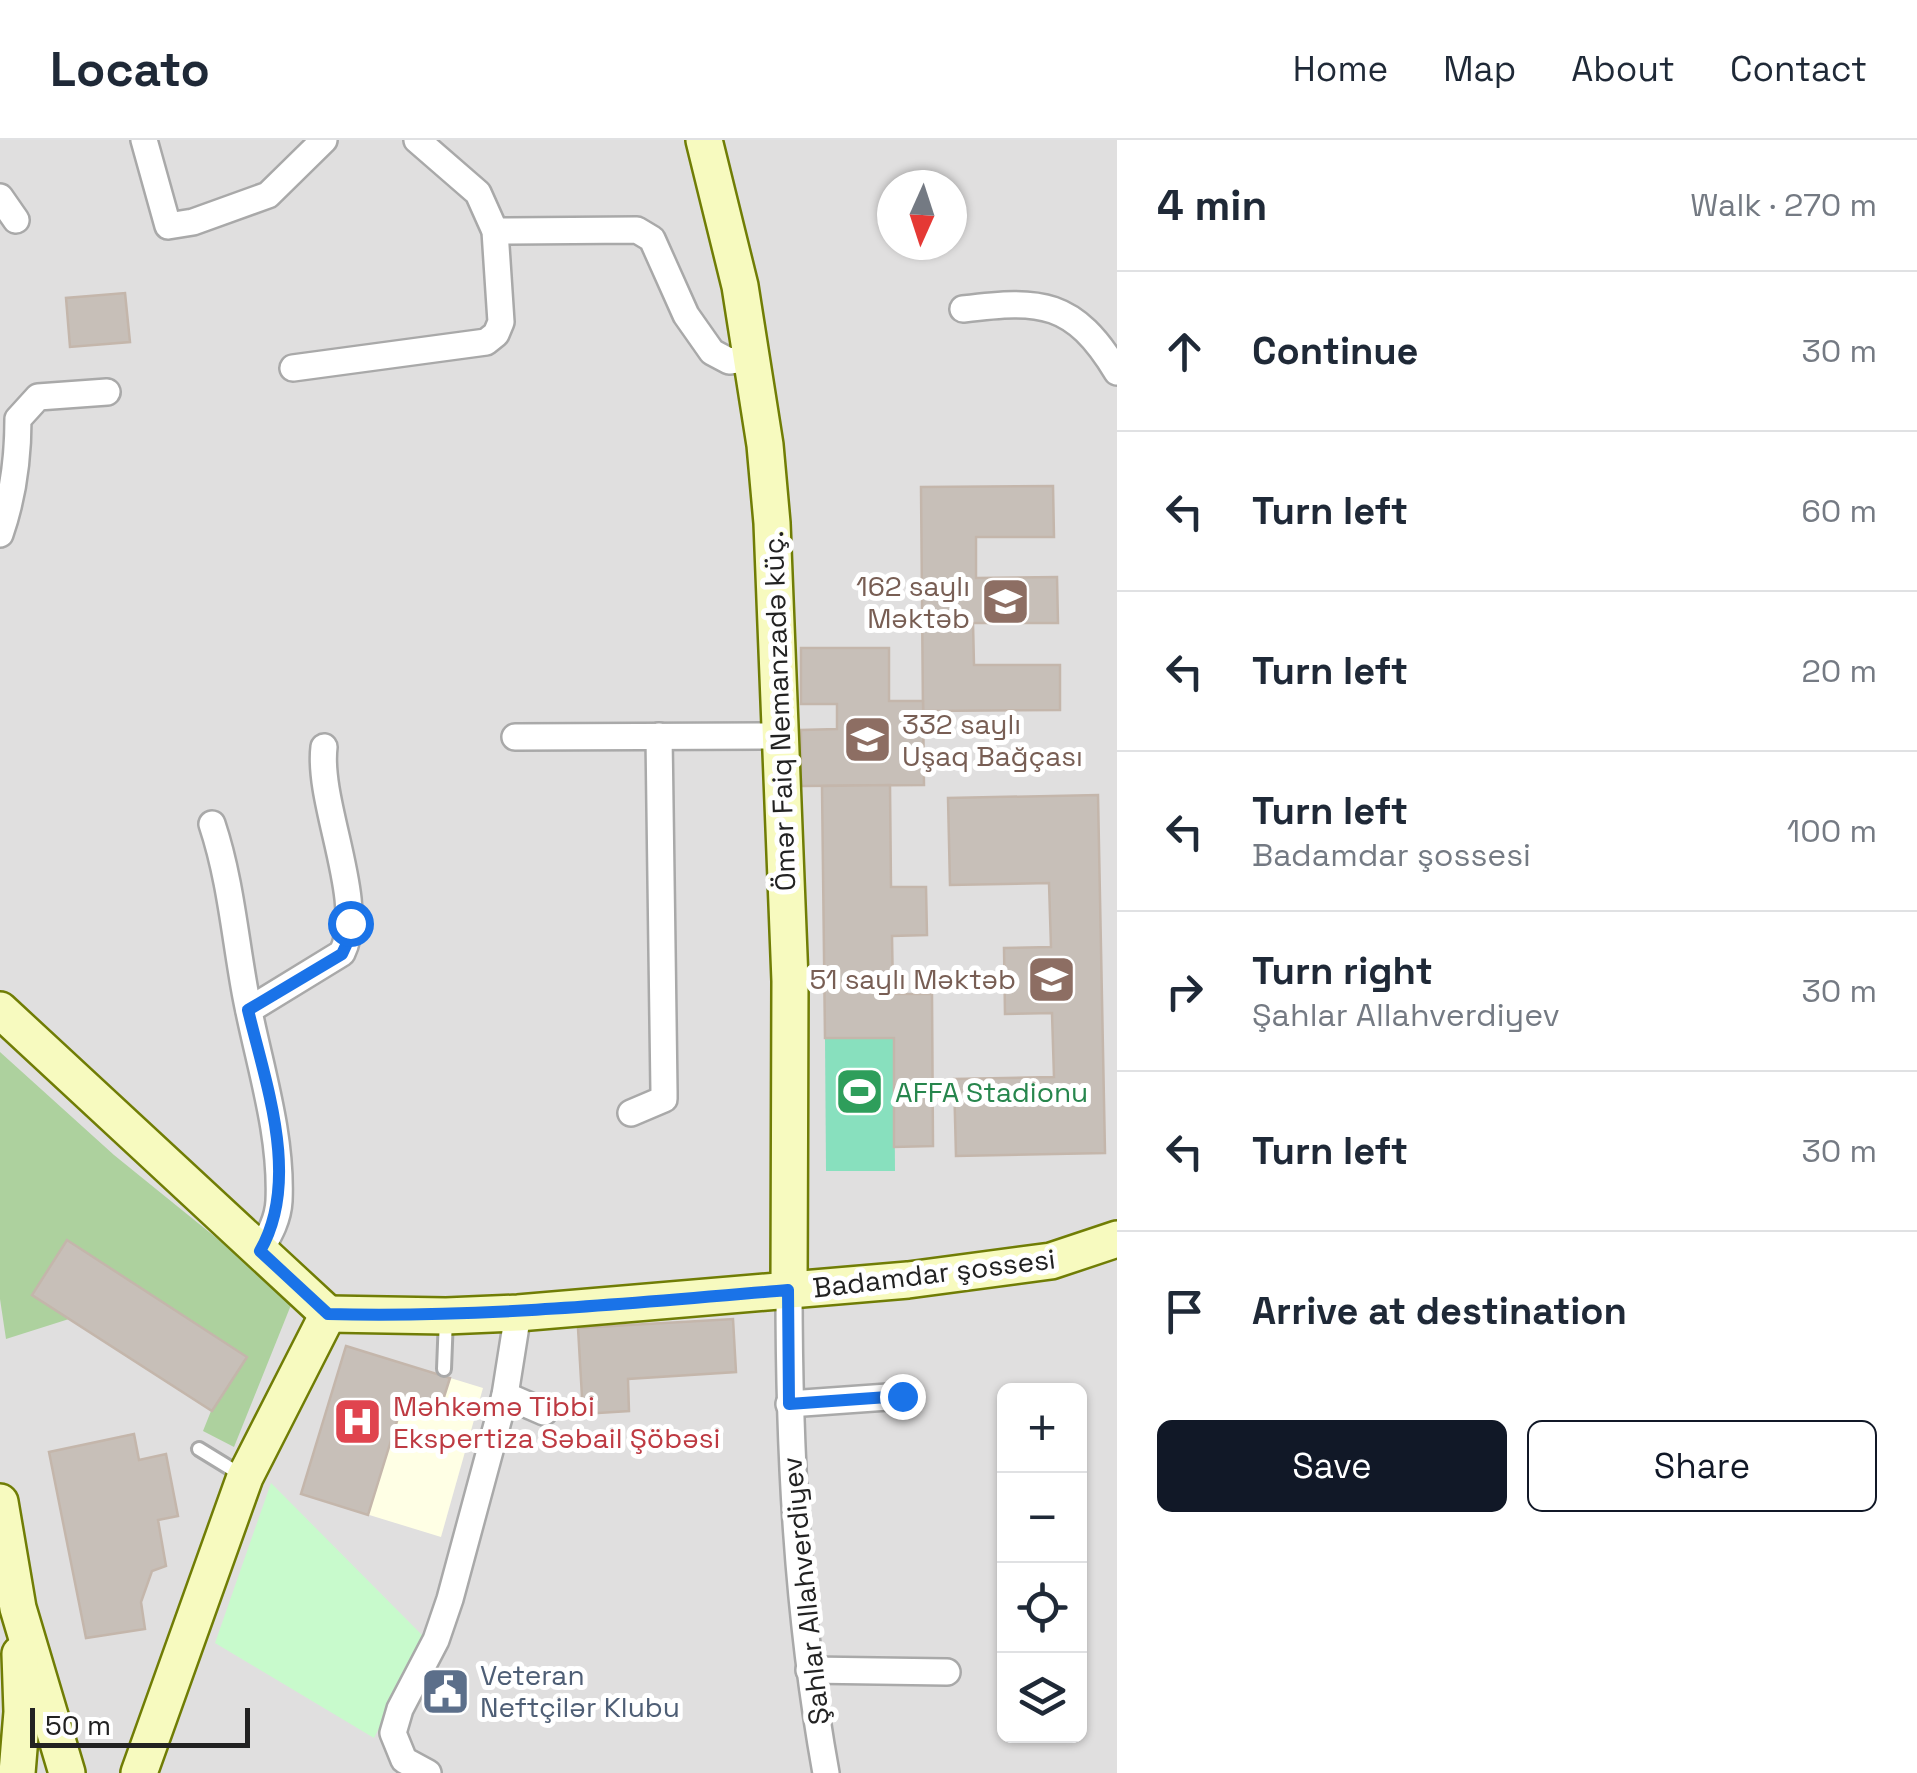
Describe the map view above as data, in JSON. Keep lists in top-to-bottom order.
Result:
{
  "streets": {
    "main road": ["Ömər Faiq Nemanzadə küç.", "Badamdar şossesi"],
    "street": ["Şahlar Allahverdiyev"]
  },
  "crossings": [
    ["Ömər Faiq Nemanzadə küç.", "Badamdar şossesi"],
    ["Ömər Faiq Nemanzadə küç.", "Şahlar Allahverdiyev"],
    ["Badamdar şossesi", "Şahlar Allahverdiyev"]
  ],
  "places": {
    "school or university": ["162 saylı Məktəb", "332 saylı Uşaq Bağçası", "51 saylı Məktəb"],
    "sports": ["AFFA Stadionu"],
    "hospital": ["Məhkəmə Tibbi Ekspertiza Səbail Şöbəsi"],
    "public building": ["Veteran Neftçilər Klubu"]
  },
  "scale_bar": "50 m",
  "north": "bottom",
  "page": {
    "header": "Locato",
    "nav": [
      "Home",
      "Map",
      "About",
      "Contact"
    ],
    "heading": ["4 min", "Walk · 270 m"],
    "list": [
      ["Continue", "30 m"],
      ["Turn left", "60 m"],
      ["Turn left", "20 m"],
      ["Turn left", "Badamdar şossesi", "100 m"],
      ["Turn right", "Şahlar Allahverdiyev", "30 m"],
      ["Turn left", "30 m"],
      "Arrive at destination"
    ],
    "map_buttons": ["+", "−"],
    "buttons": ["Save", "Share"],
    "scale": "50 m"
  }
}
